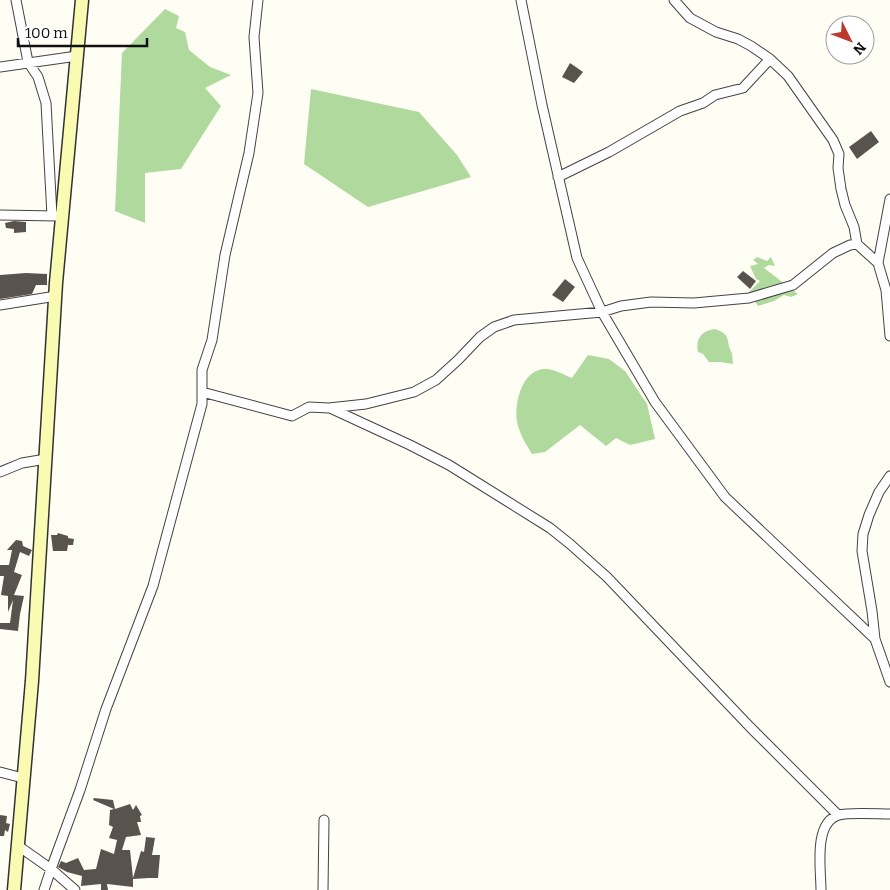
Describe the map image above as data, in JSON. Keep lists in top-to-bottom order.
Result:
{
  "scale_bar": "100 m",
  "north": "bottom right"
}
